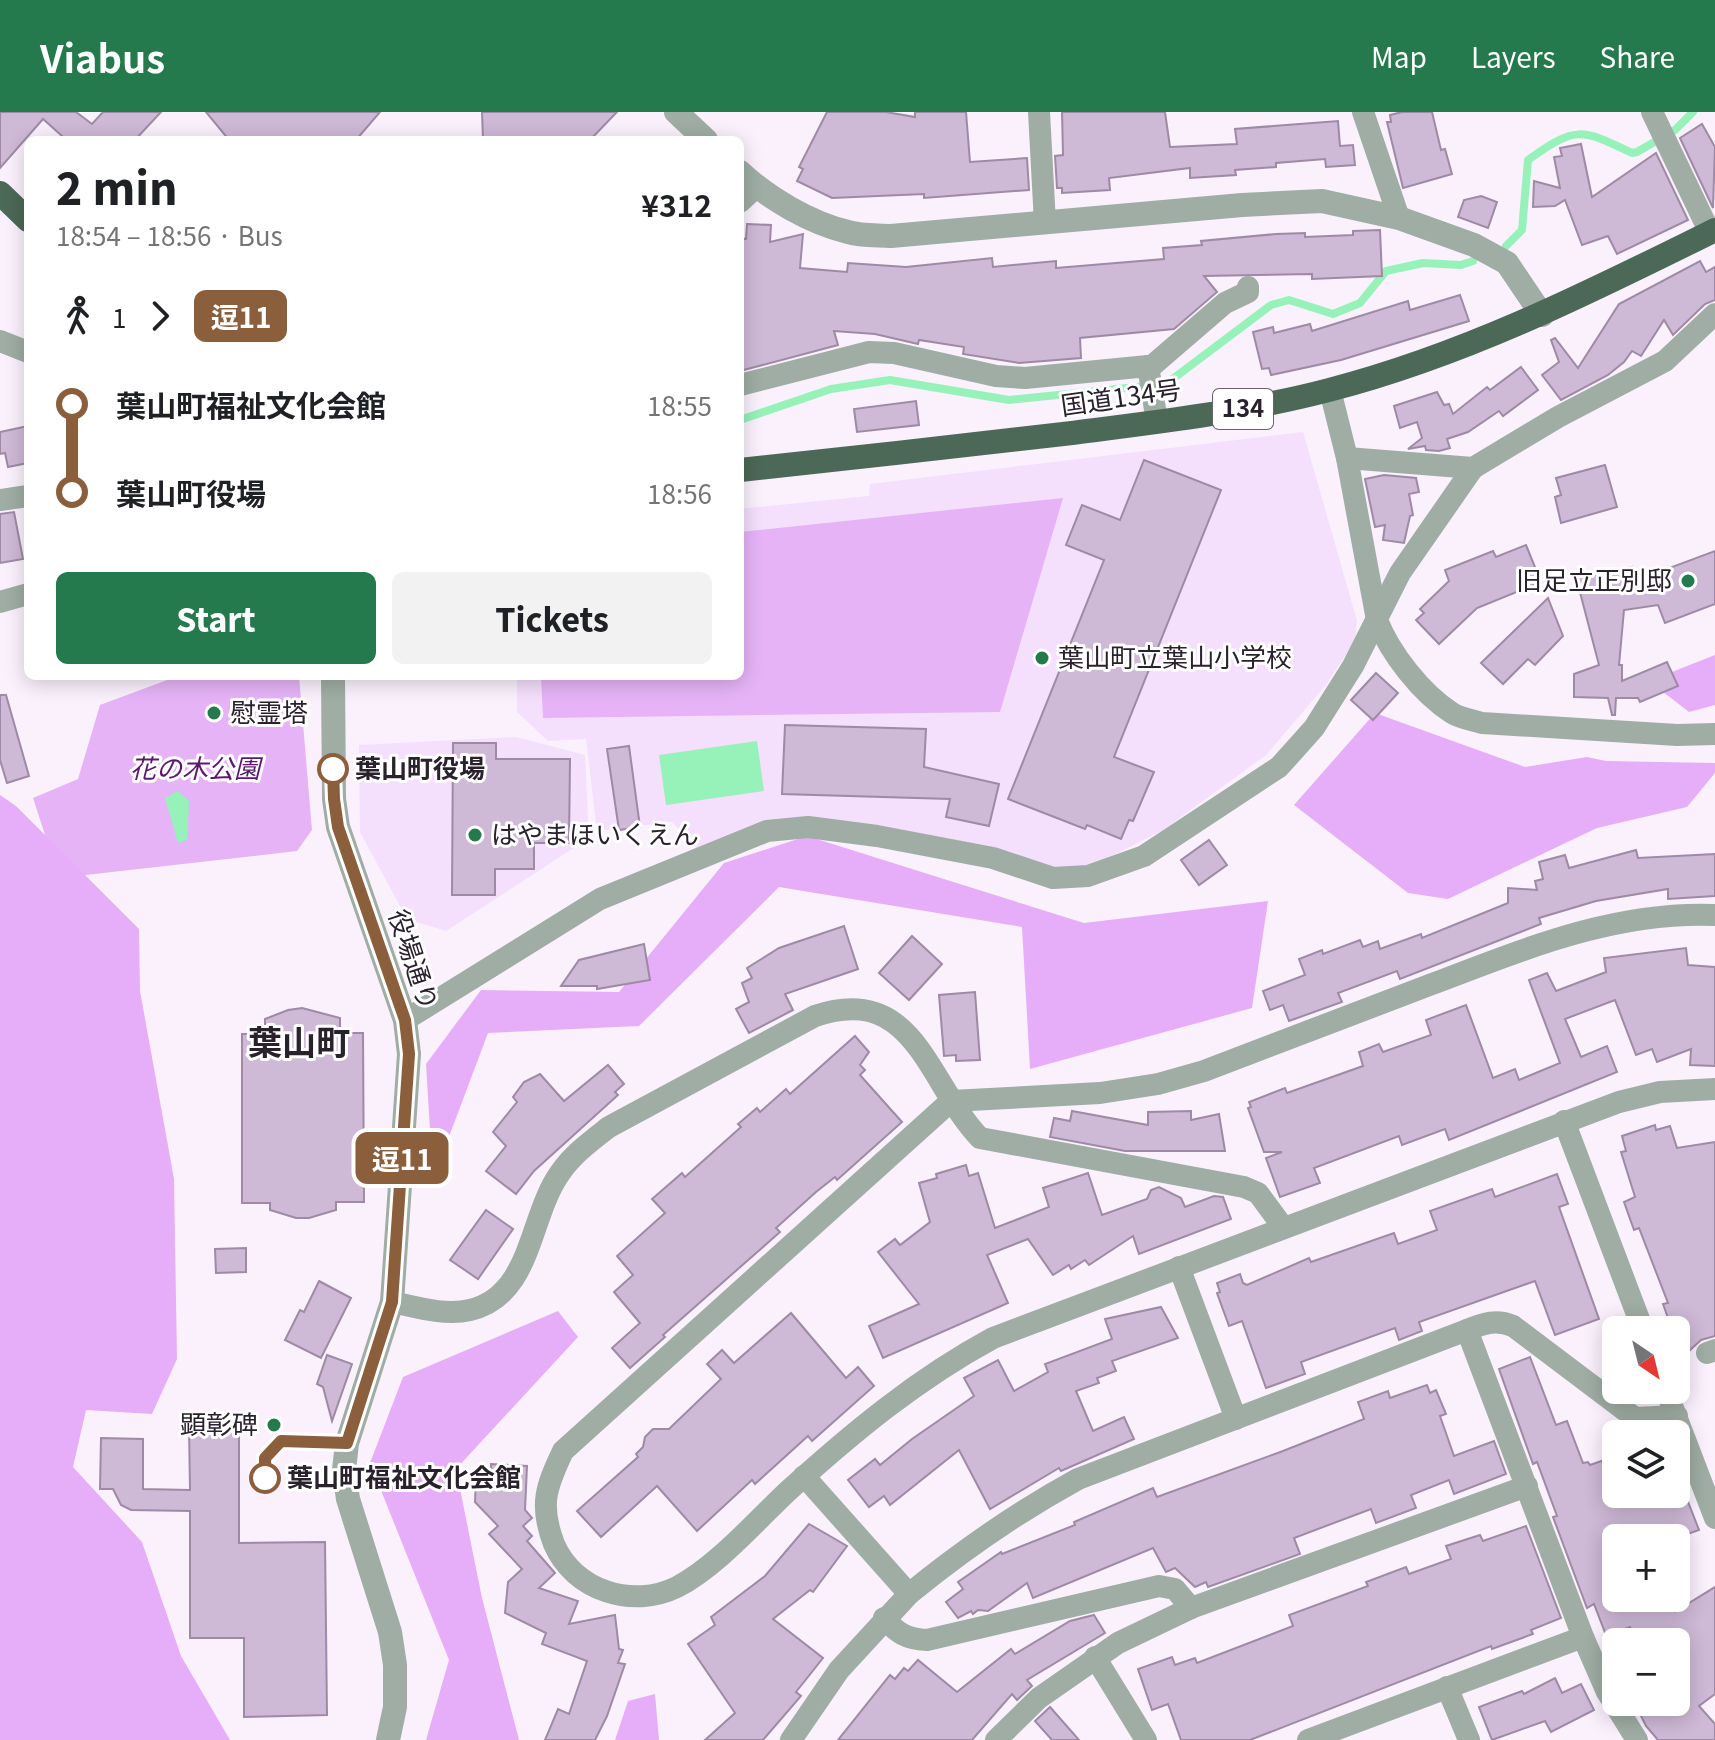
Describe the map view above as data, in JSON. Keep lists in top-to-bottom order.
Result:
{
  "streets": {
    "highway": ["国道134号", "134"],
    "street": ["役場通り"]
  },
  "districts": ["葉山町"],
  "parks": ["花の木公園"],
  "places": [
    "旧足立正別邸",
    "葉山町立葉山小学校",
    "慰霊塔",
    "葉山町役場",
    "はやまほいくえん",
    "顕彰碑",
    "葉山町福祉文化会館"
  ],
  "lines": ["bus line 逗11"],
  "north": "bottom right",
  "page": {
    "header": "Viabus",
    "nav": ["Map", "Layers", "Share"],
    "on_map": "逗11",
    "heading": ["2 min", "18:54 – 18:56 · Bus", "¥312"],
    "legs": ["1", "逗11"],
    "list": [
      {
        "name": "葉山町福祉文化会館",
        "value": "18:55"
      },
      {
        "name": "葉山町役場",
        "value": "18:56"
      }
    ],
    "buttons": ["Start", "Tickets"],
    "map_buttons": ["+", "−"]
  }
}
